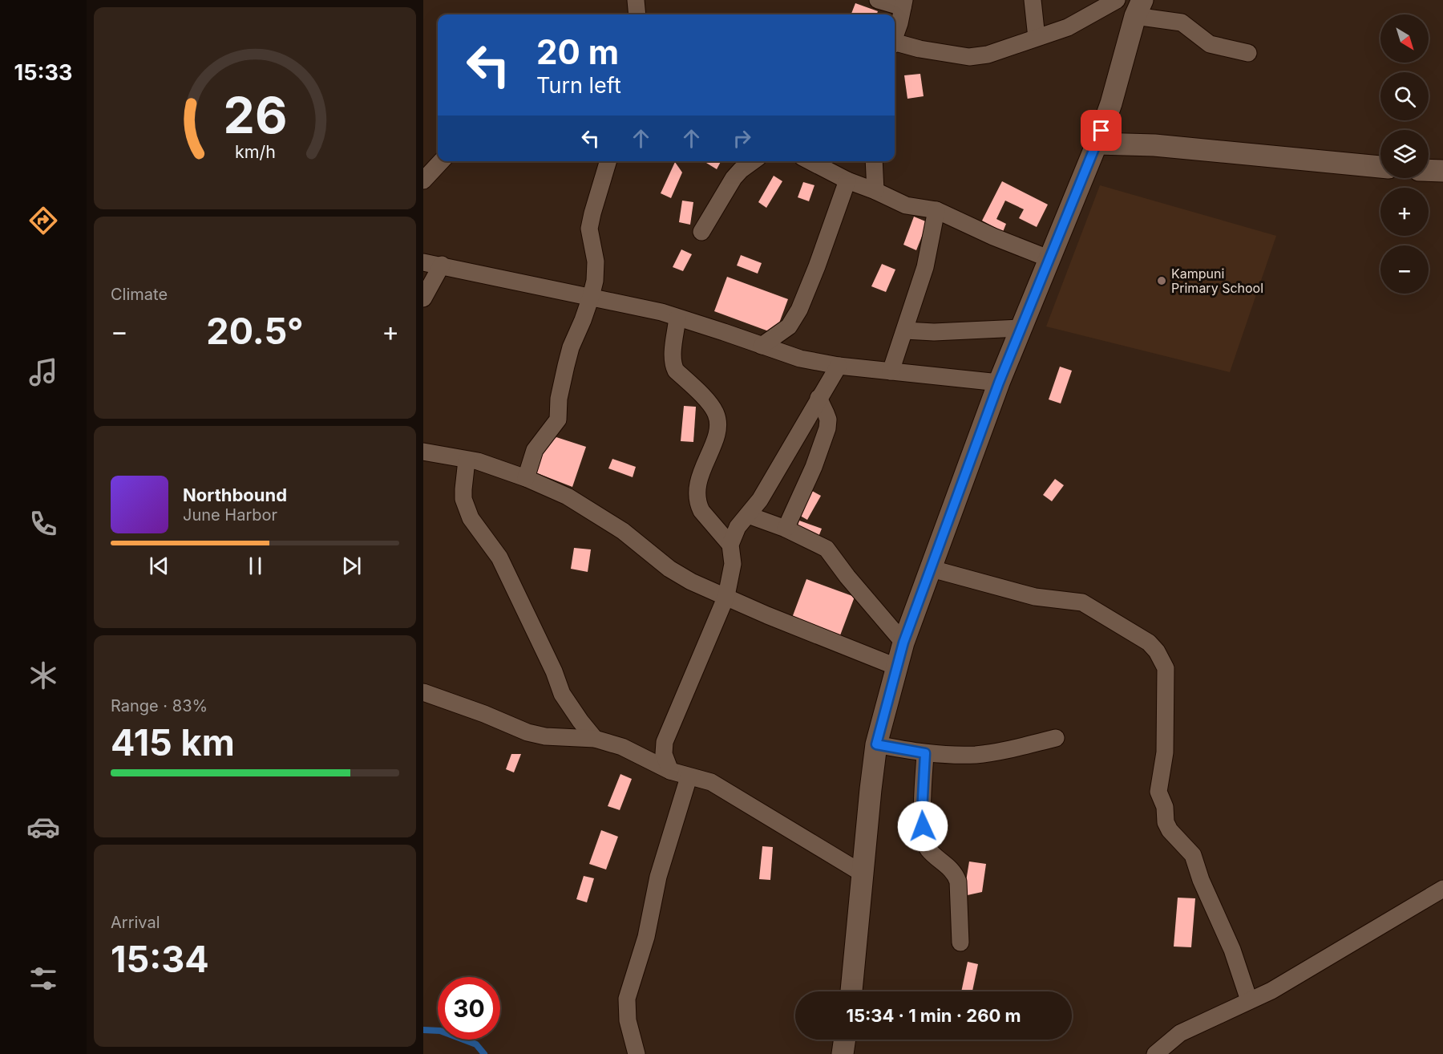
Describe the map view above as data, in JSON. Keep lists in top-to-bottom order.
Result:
{
  "places": ["Kampuni Primary School"],
  "north": "bottom right",
  "page": {
    "tabs": "15:33",
    "map_buttons": ["+", "−"],
    "turn": ["20 m", "Turn left"],
    "tile": [
      "Climate",
      ["Range · 83%", "415 km"],
      ["Arrival", "15:34"]
    ],
    "heat": ["−", "20.5°", "+"],
    "song": ["Northbound", "June Harbor"],
    "limit": "30",
    "trip": "15:34 · 1 min · 260 m",
    "gauge": ["26", "km/h"]
  }
}
